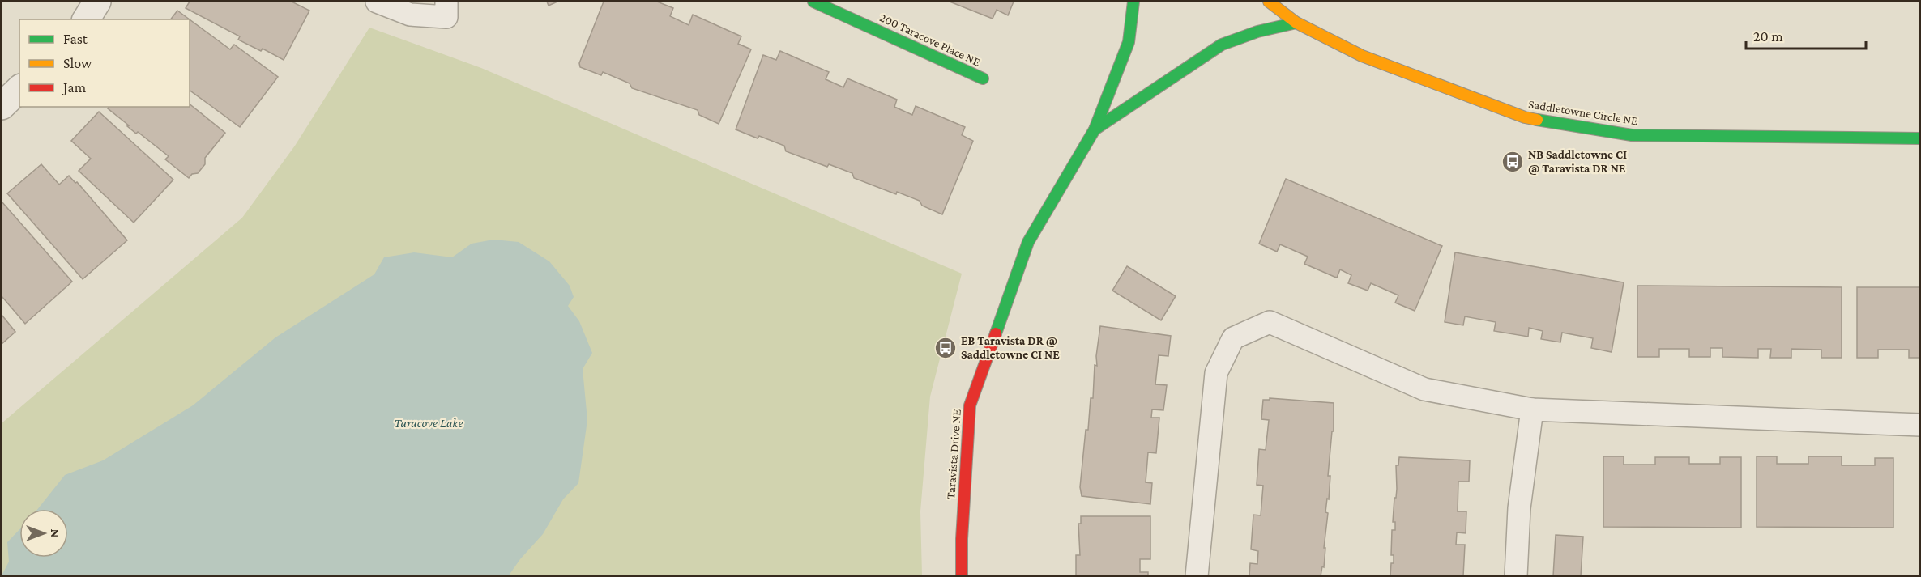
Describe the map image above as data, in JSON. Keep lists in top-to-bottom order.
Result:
{
  "streets": {
    "main road": ["200 Taracove Place NE", "Saddletowne Circle NE", "Taravista Drive NE"]
  },
  "water": ["Taracove Lake"],
  "places": {
    "bus stop": ["NB Saddletowne CI @ Taravista DR NE", "EB Taravista DR @ Saddletowne CI NE"]
  },
  "legend": ["Fast", "Slow", "Jam"],
  "scale_bar": "20 m",
  "north": "right"
}
